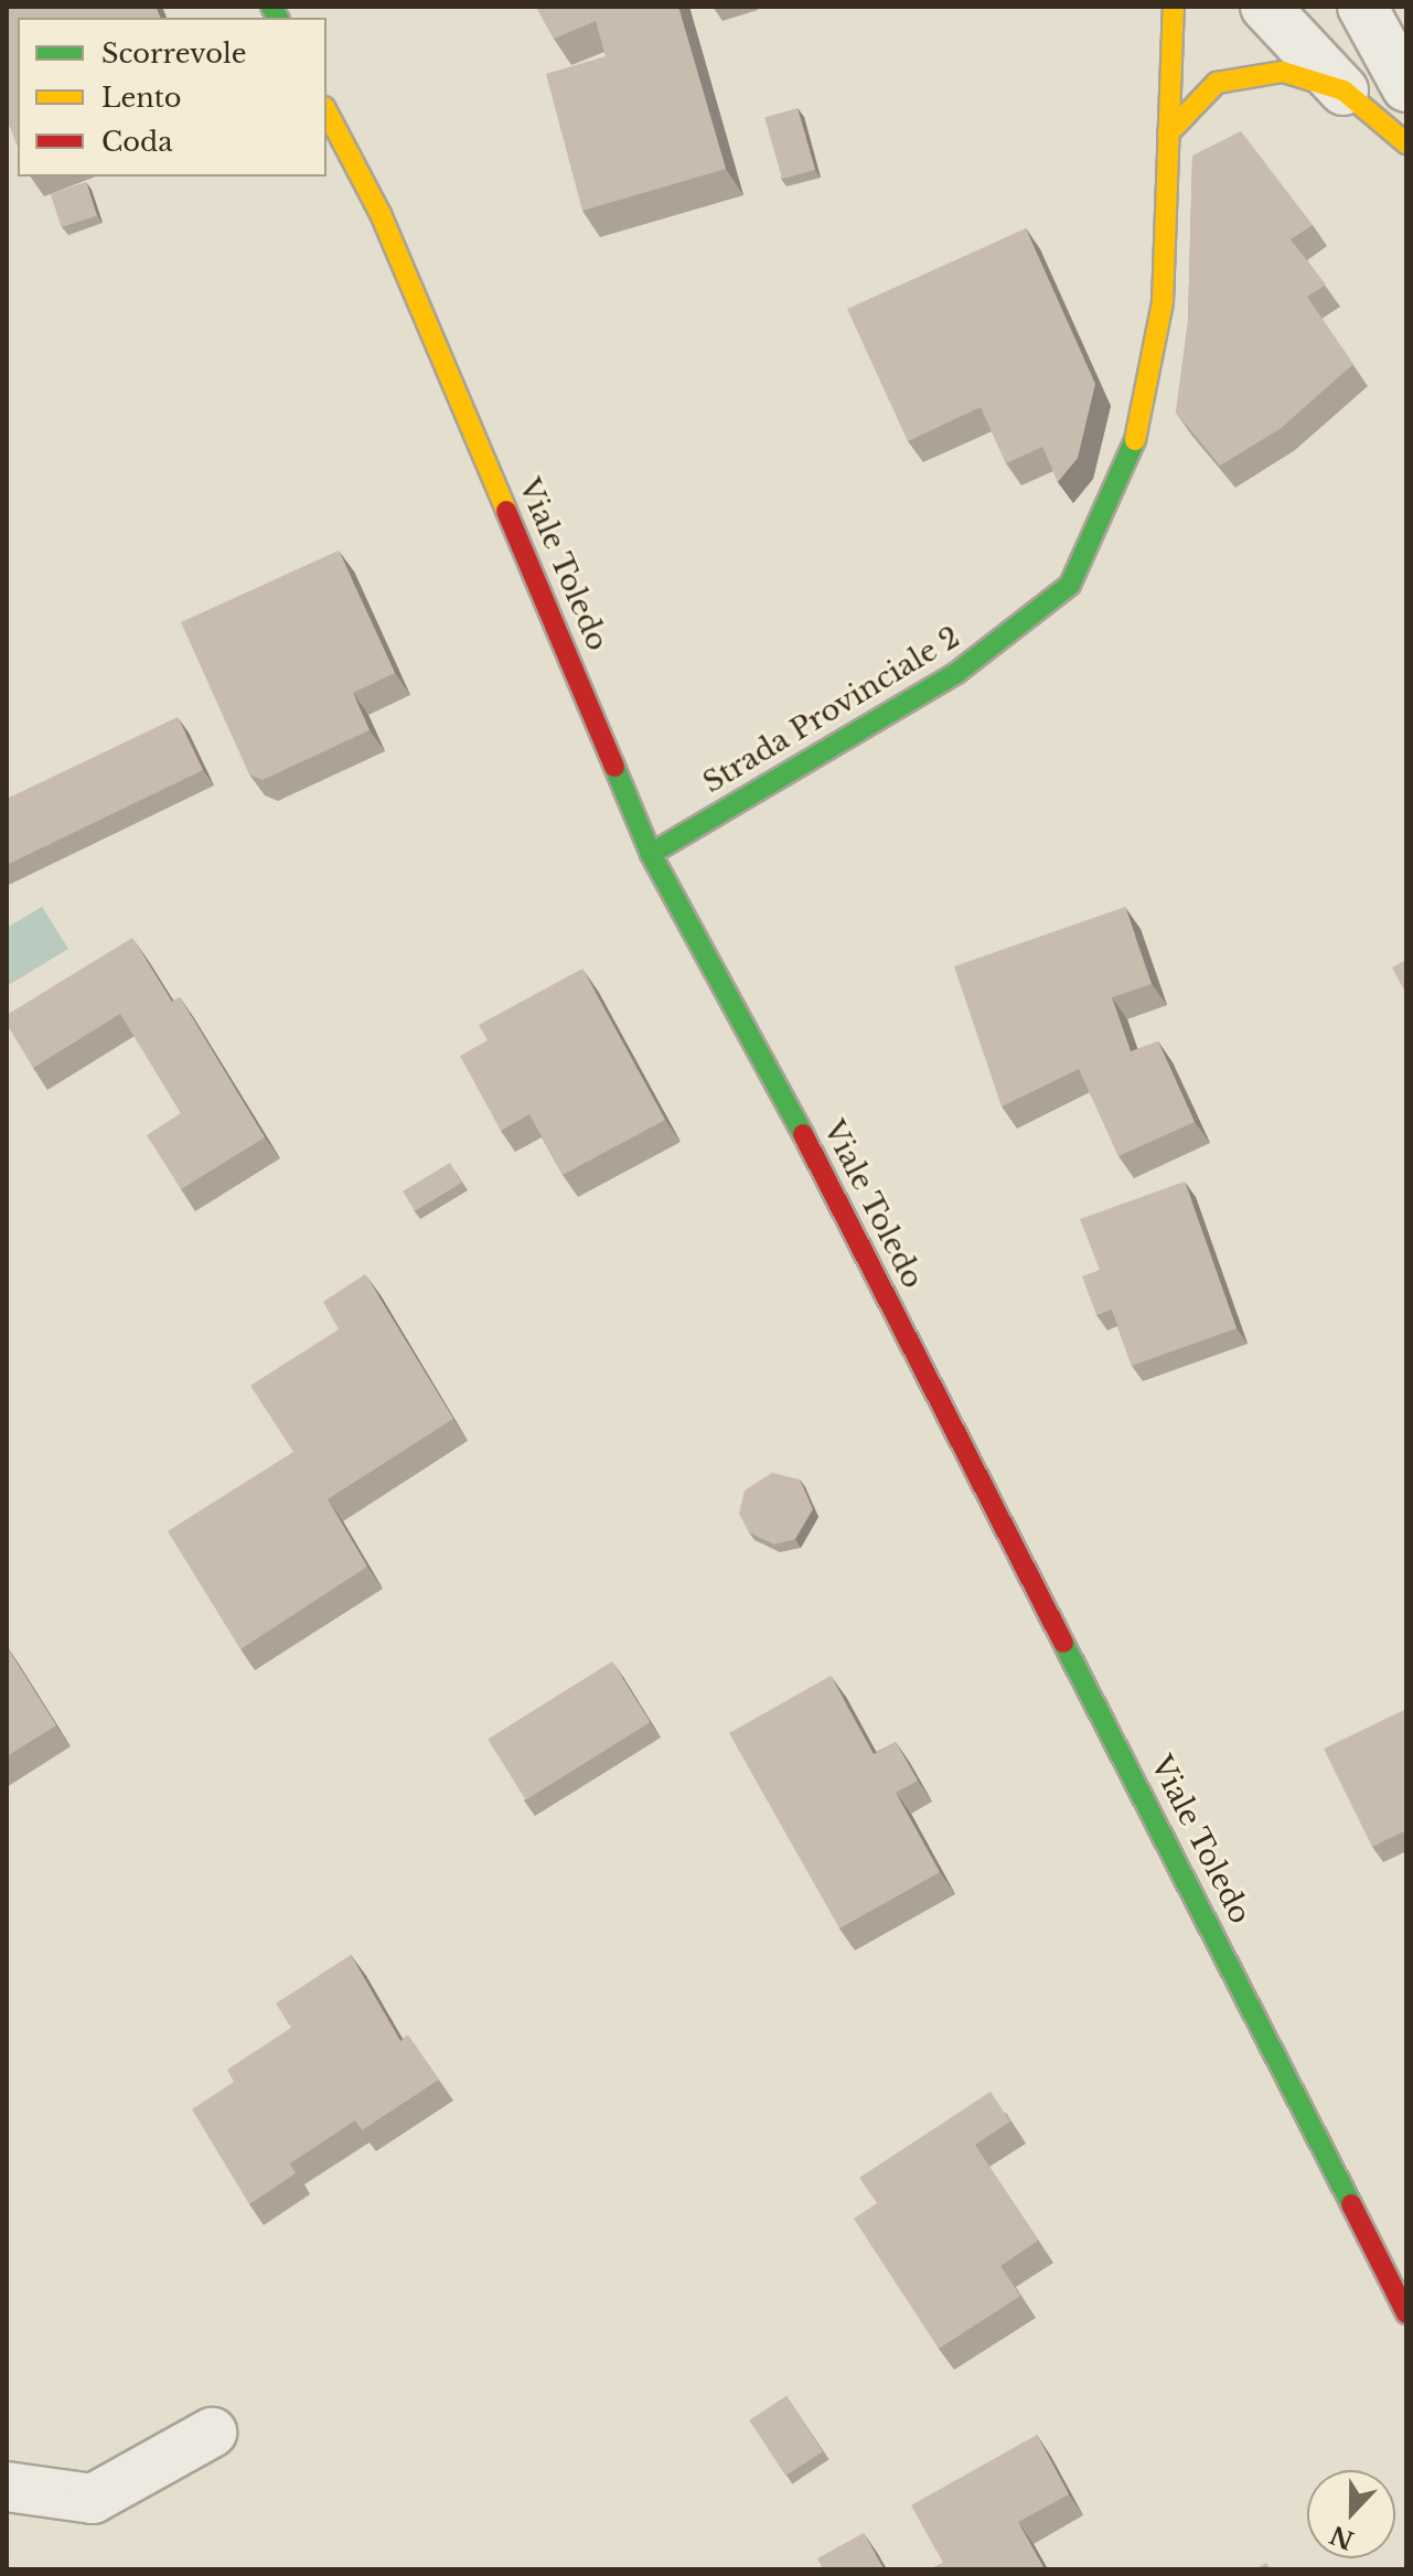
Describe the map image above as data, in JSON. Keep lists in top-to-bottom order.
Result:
{
  "streets": {
    "street": ["Viale Toledo", "Strada Provinciale 2"]
  },
  "crossings": [
    ["Viale Toledo", "Strada Provinciale 2"]
  ],
  "legend": ["Scorrevole", "Lento", "Coda"],
  "north": "bottom"
}
